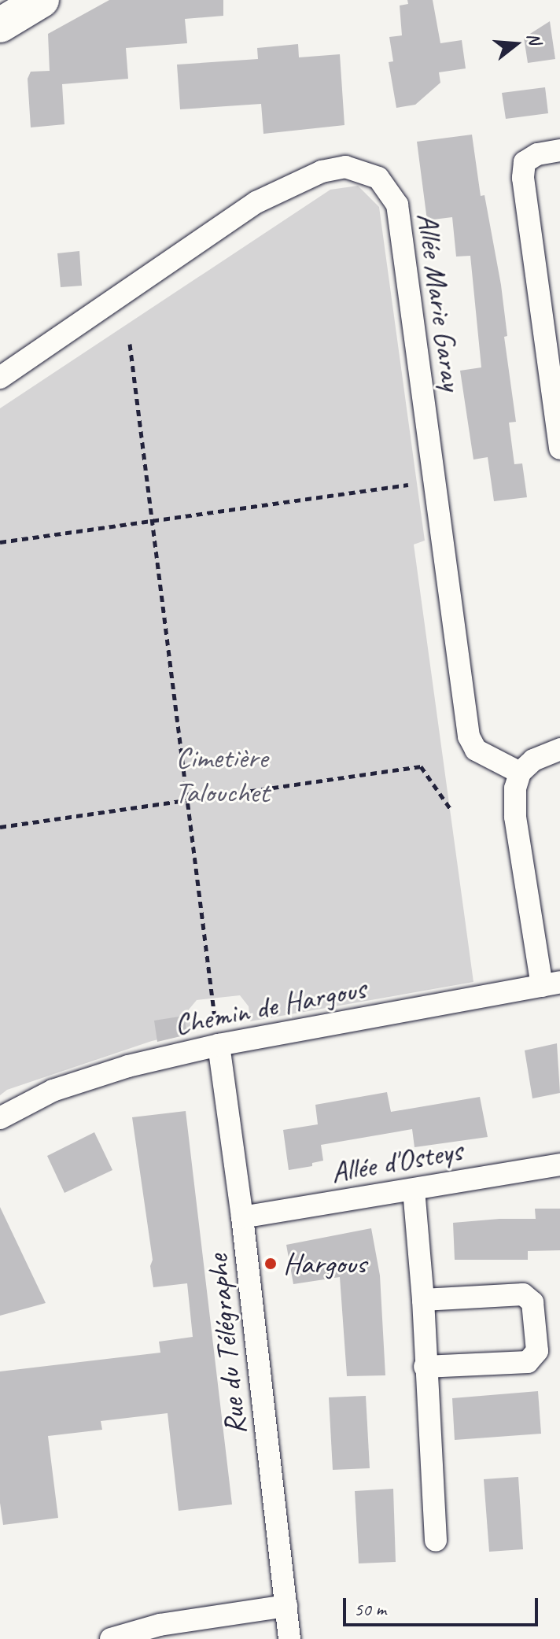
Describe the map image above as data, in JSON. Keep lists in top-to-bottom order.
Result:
{
  "streets": {
    "street": [
      "Allée Marie Garay",
      "Chemin de Hargous",
      "Allée d'Osteys",
      "Rue du Télégraphe"
    ]
  },
  "crossings": [
    ["Chemin de Hargous", "Rue du Télégraphe"],
    ["Allée d'Osteys", "Rue du Télégraphe"]
  ],
  "parks": ["Cimetière Talouchet"],
  "places": ["Hargous"],
  "scale_bar": "50 m",
  "north": "right"
}
